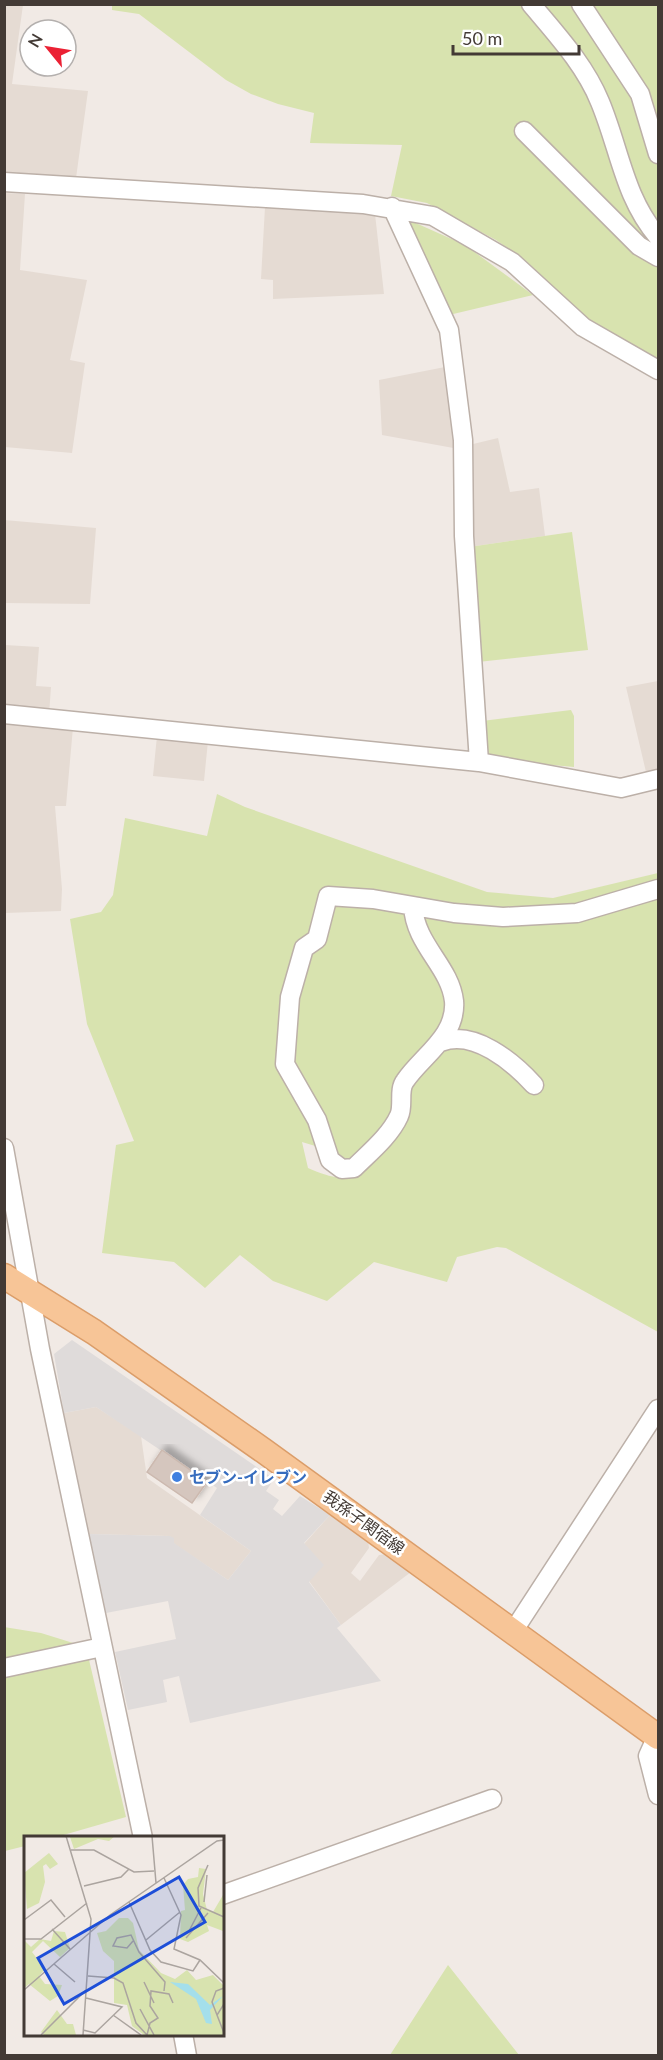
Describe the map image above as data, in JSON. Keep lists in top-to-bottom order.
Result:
{
  "streets": {
    "main road": ["我孫子関宿線"]
  },
  "places": ["セブン-イレブン"],
  "scale_bar": "50 m",
  "north": "top left"
}
